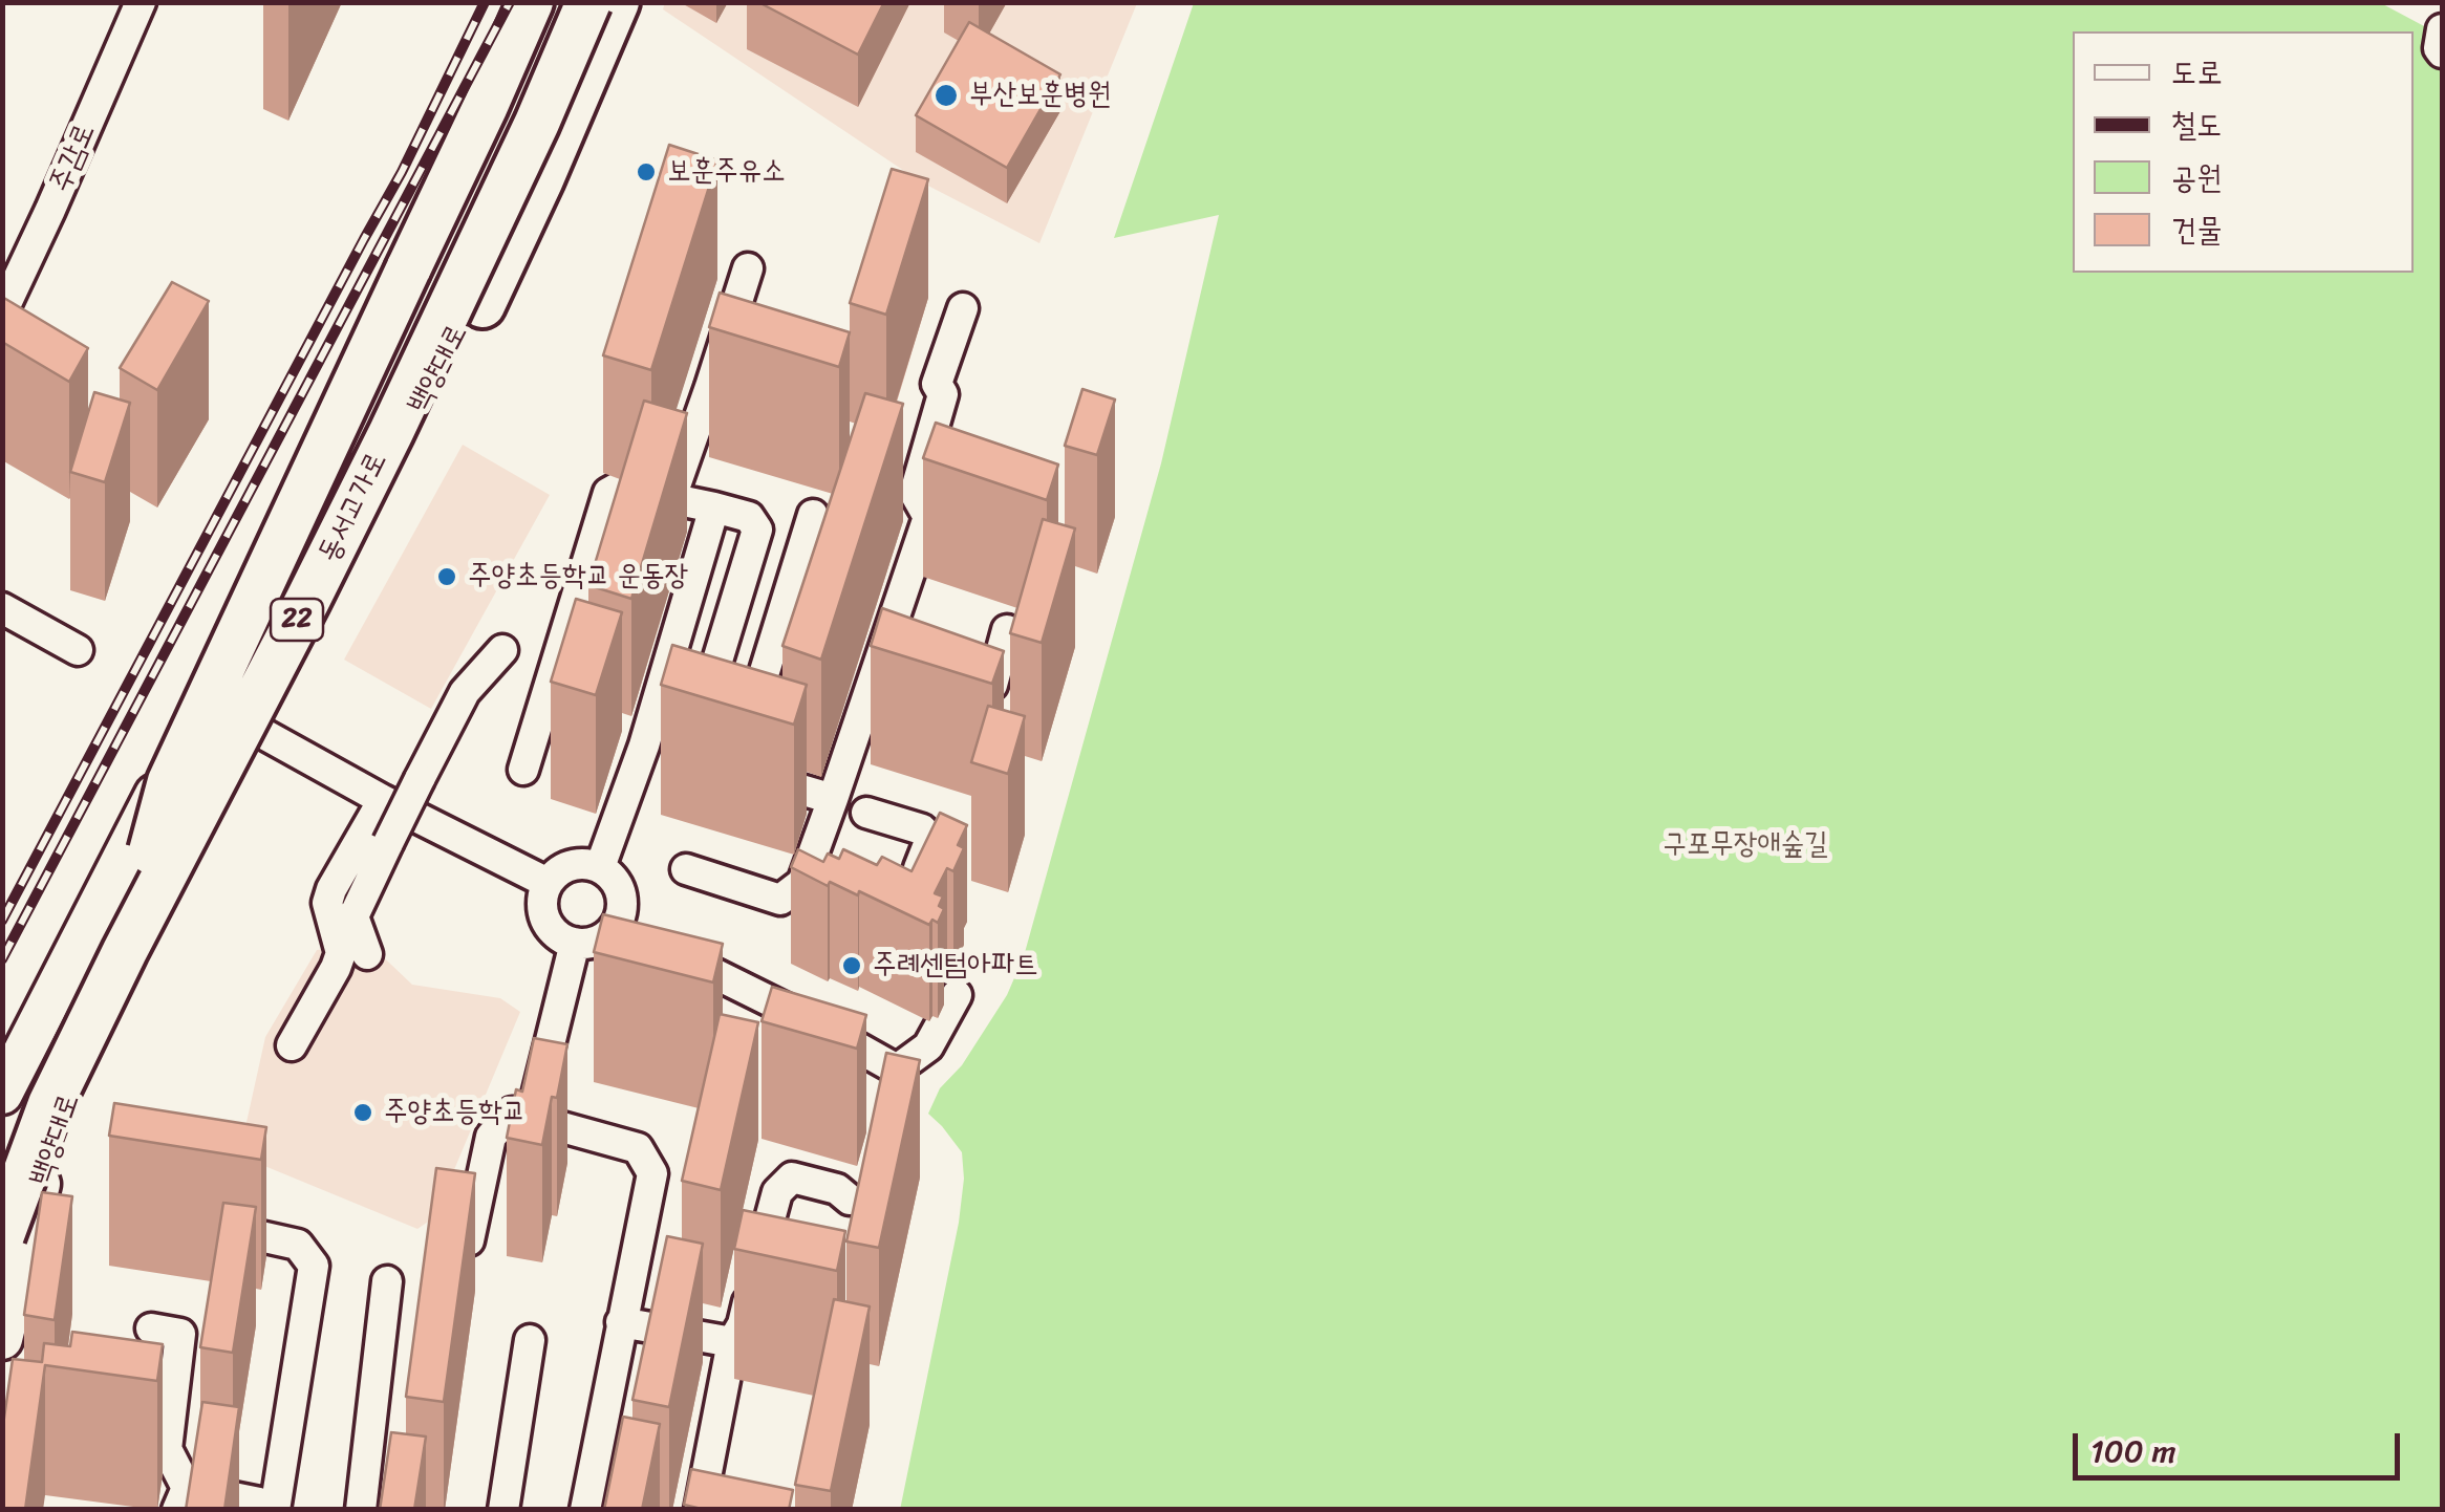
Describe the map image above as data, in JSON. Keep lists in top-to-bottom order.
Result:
{
  "streets": {
    "highway": ["동서고가로", "22"],
    "main road": ["백양대로"],
    "street": ["주감로"]
  },
  "parks": ["구포무장애숲길"],
  "places": [
    "부산보훈병원",
    "보훈주유소",
    "주양초등학교 운동장",
    "주례센텀아파트",
    "주양초등학교"
  ],
  "legend": [
    "도로",
    "철도",
    "공원",
    "건물"
  ],
  "scale_bar": "100 m"
}
